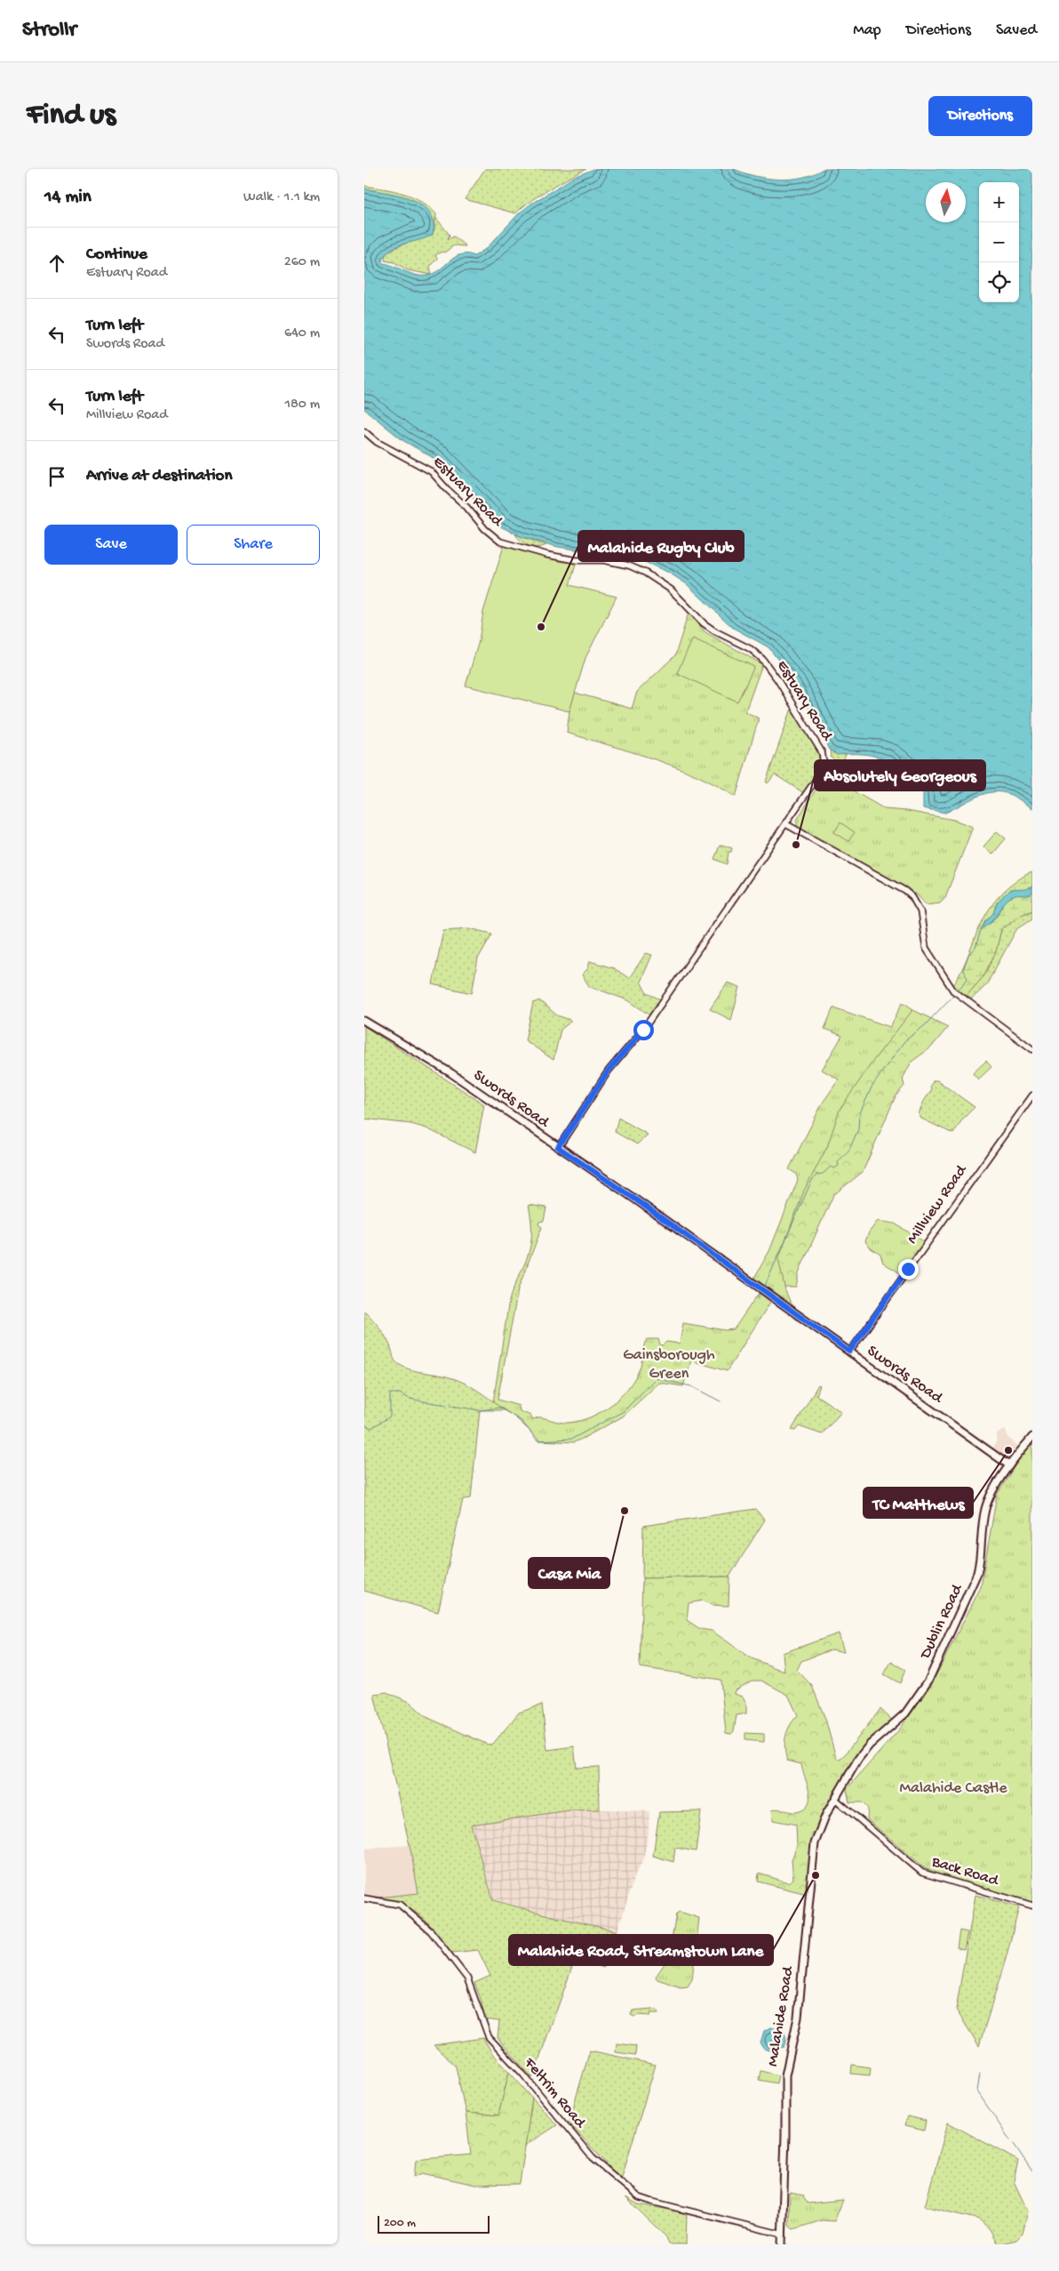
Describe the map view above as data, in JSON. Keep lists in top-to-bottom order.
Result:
{
  "streets": {
    "main road": ["Swords Road", "Dublin Road", "Malahide Road"],
    "street": [
      "Estuary Road",
      "Millview Road",
      "Back Road",
      "Feltrim Road"
    ]
  },
  "crossings": [
    ["Estuary Road", "Swords Road"],
    ["Swords Road", "Millview Road"],
    ["Swords Road", "Dublin Road"],
    ["Dublin Road", "Back Road"],
    ["Dublin Road", "Malahide Road"],
    ["Back Road", "Malahide Road"],
    ["Malahide Road", "Feltrim Road"]
  ],
  "parks": ["Gainsborough Green", "Malahide Castle"],
  "places": [
    "Malahide Rugby Club",
    "Absolutely Georgeous",
    "TC Matthews",
    "Casa Mia",
    "Malahide Road, Streamstown Lane"
  ],
  "scale_bar": "200 m",
  "north": "top",
  "page": {
    "header": "Strollr",
    "nav": ["Map", "Directions", "Saved"],
    "buttons": [
      "Directions",
      ["Save", "Share"]
    ],
    "title": "Find us",
    "heading": ["14 min", "Walk · 1.1 km"],
    "map_buttons": ["+", "−"],
    "list": [
      ["Continue", "Estuary Road", "260 m"],
      ["Turn left", "Swords Road", "640 m"],
      ["Turn left", "Millview Road", "180 m"],
      "Arrive at destination"
    ],
    "scale": "200 m"
  }
}
